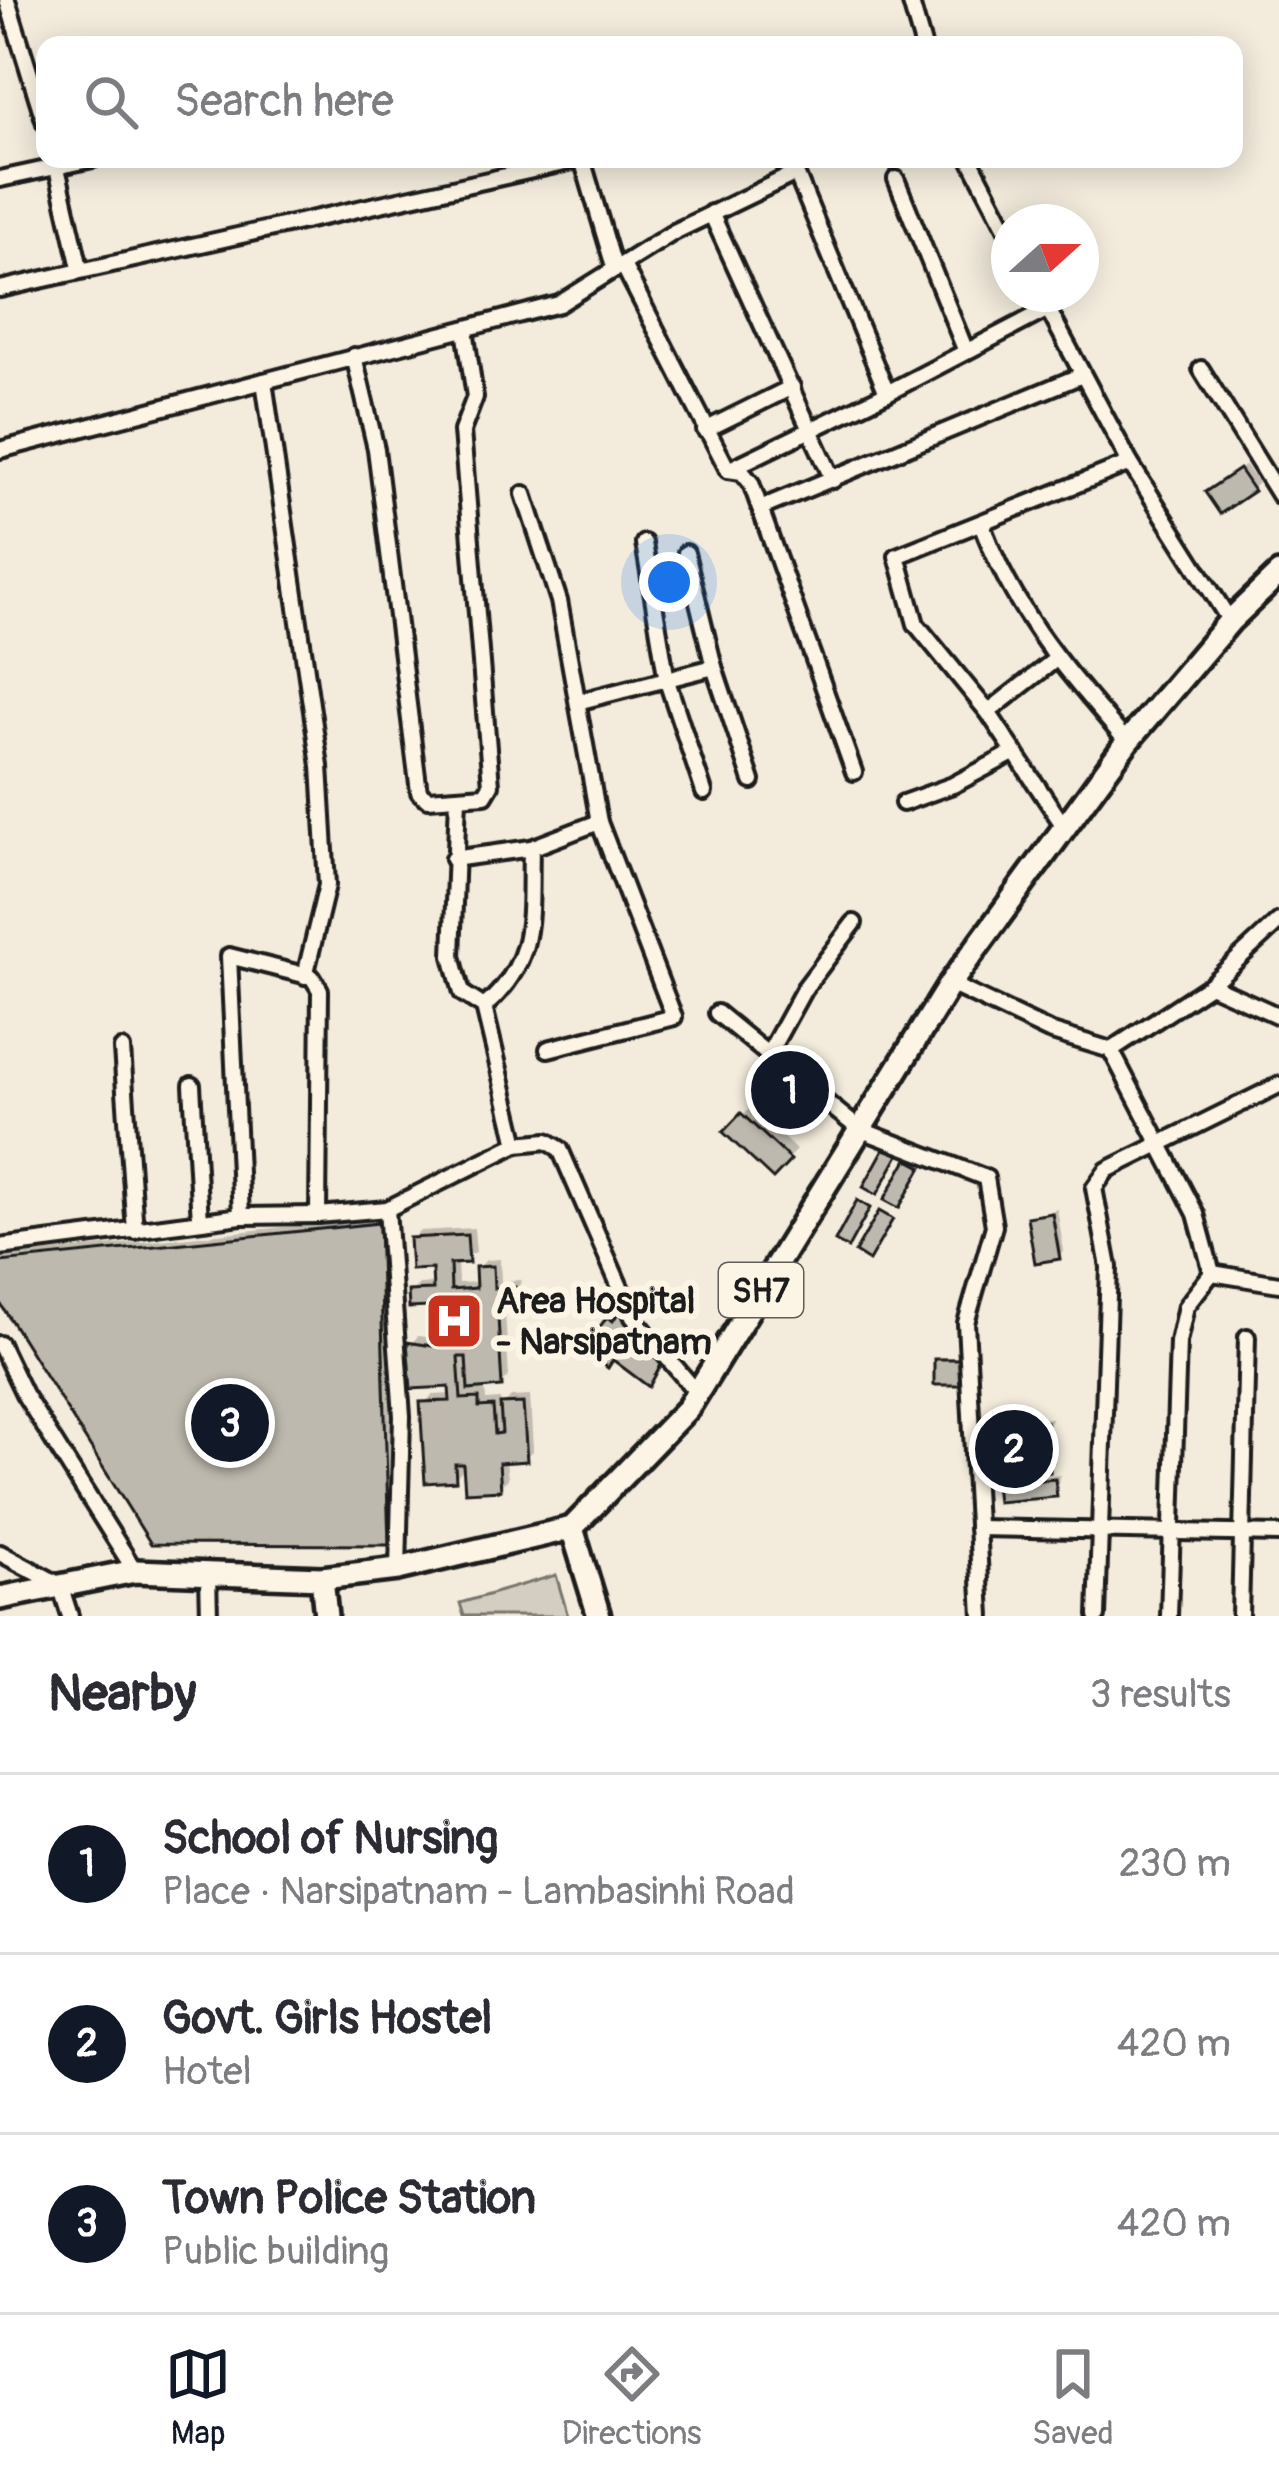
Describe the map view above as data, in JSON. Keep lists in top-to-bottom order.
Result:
{
  "streets": {
    "main road": ["SH7"]
  },
  "places": {
    "hospital": ["Area Hospital - Narsipatnam"]
  },
  "north": "right",
  "page": {
    "search": "Search here",
    "pins": ["1", "3", "2"],
    "heading": ["Nearby", "3 results"],
    "list": [
      {
        "mark": "1",
        "name": "School of Nursing",
        "note": "Place · Narsipatnam - Lambasinhi Road",
        "value": "230 m"
      },
      {
        "mark": "2",
        "name": "Govt. Girls Hostel",
        "note": "Hotel",
        "value": "420 m"
      },
      {
        "mark": "3",
        "name": "Town Police Station",
        "note": "Public building",
        "value": "420 m"
      }
    ],
    "nav": ["Map", "Directions", "Saved"]
  }
}
